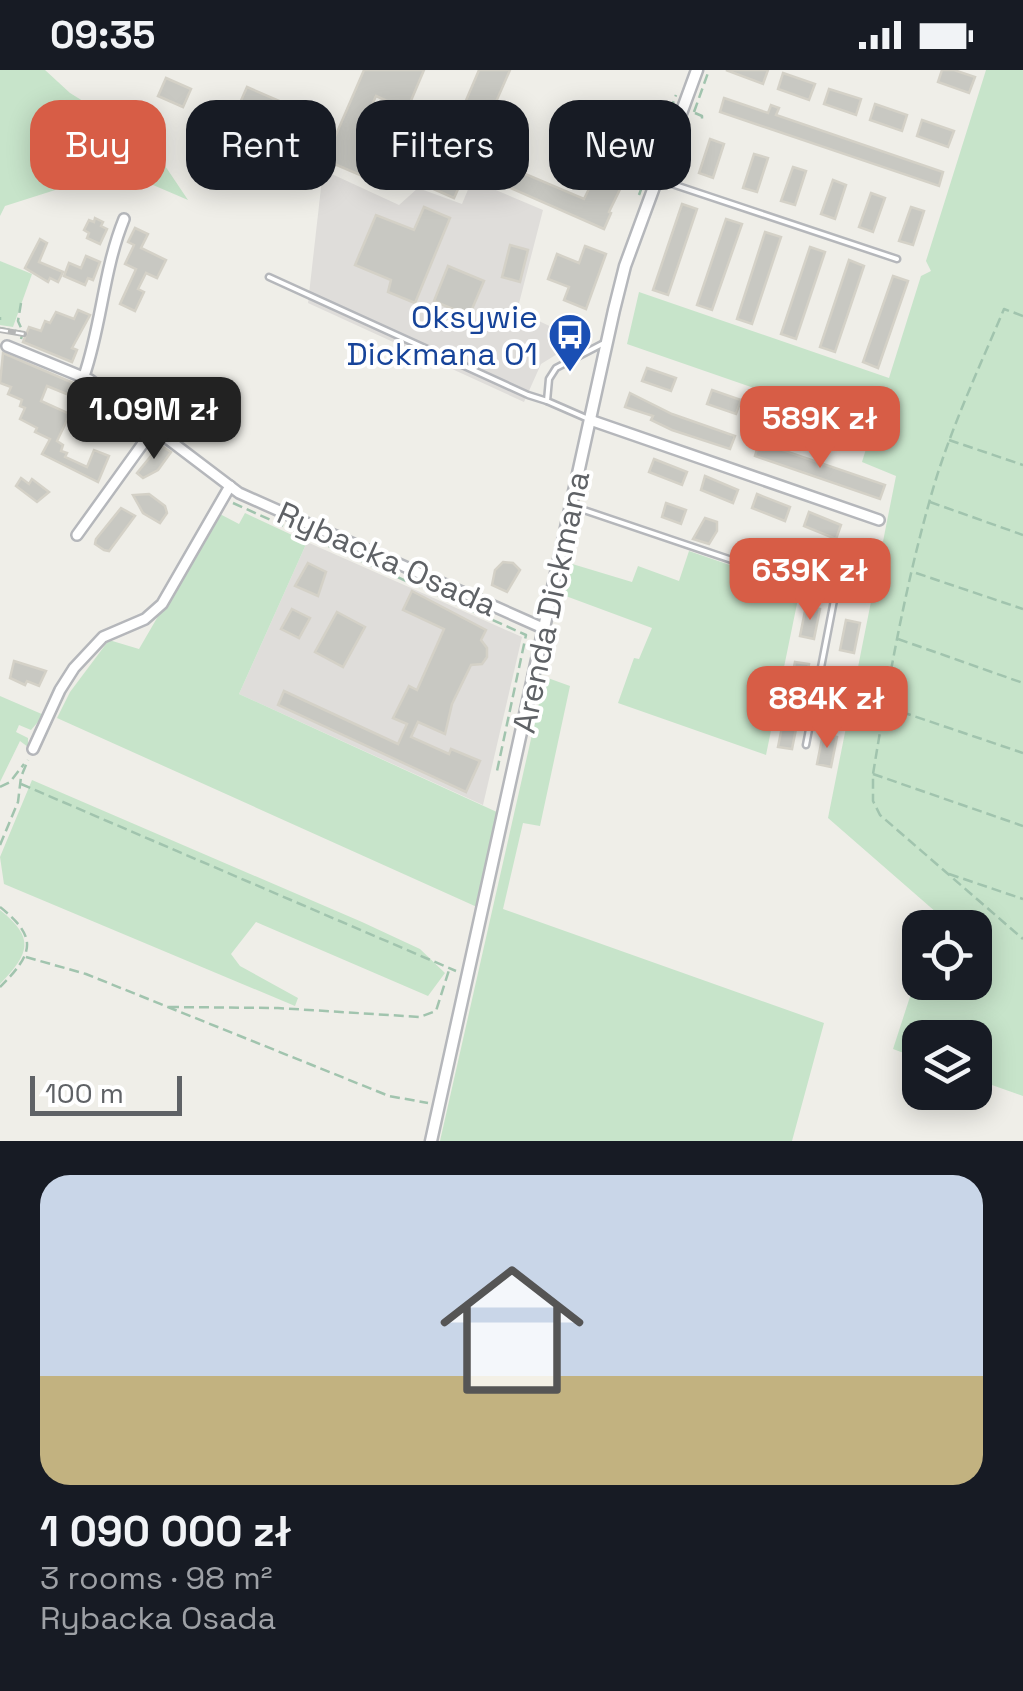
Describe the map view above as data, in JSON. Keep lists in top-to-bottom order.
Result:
{
  "streets": {
    "street": ["Rybacka Osada", "Arenda Dickmana"]
  },
  "crossings": [
    ["Rybacka Osada", "Arenda Dickmana"]
  ],
  "places": {
    "bus stop": ["Oksywie Dickmana 01"]
  },
  "scale_bar": "100 m",
  "page": {
    "status": "09:35",
    "chip": [
      "Buy",
      "Rent",
      "Filters",
      "New"
    ],
    "price": [
      "1.09M zł",
      "589K zł",
      "639K zł",
      "884K zł"
    ],
    "scale": "100 m",
    "list": [
      {
        "name": "1 090 000 zł",
        "note": "3 rooms · 98 m² · Rybacka Osada"
      }
    ]
  }
}
